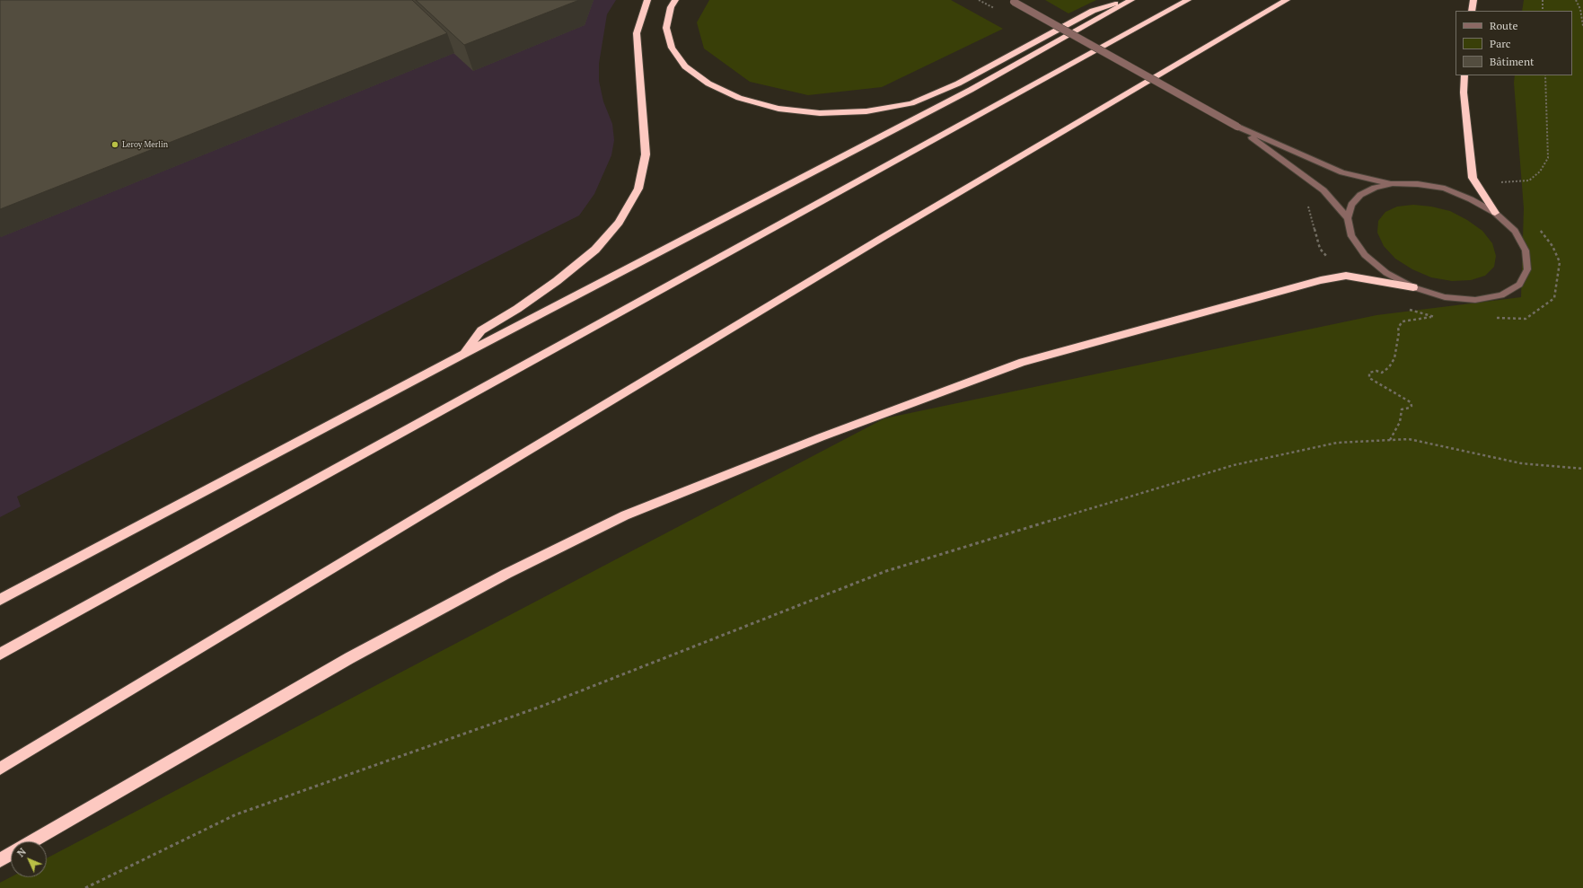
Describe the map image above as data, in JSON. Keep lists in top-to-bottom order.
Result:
{
  "places": ["Leroy Merlin"],
  "legend": ["Route", "Parc", "Bâtiment"],
  "north": "top left"
}
